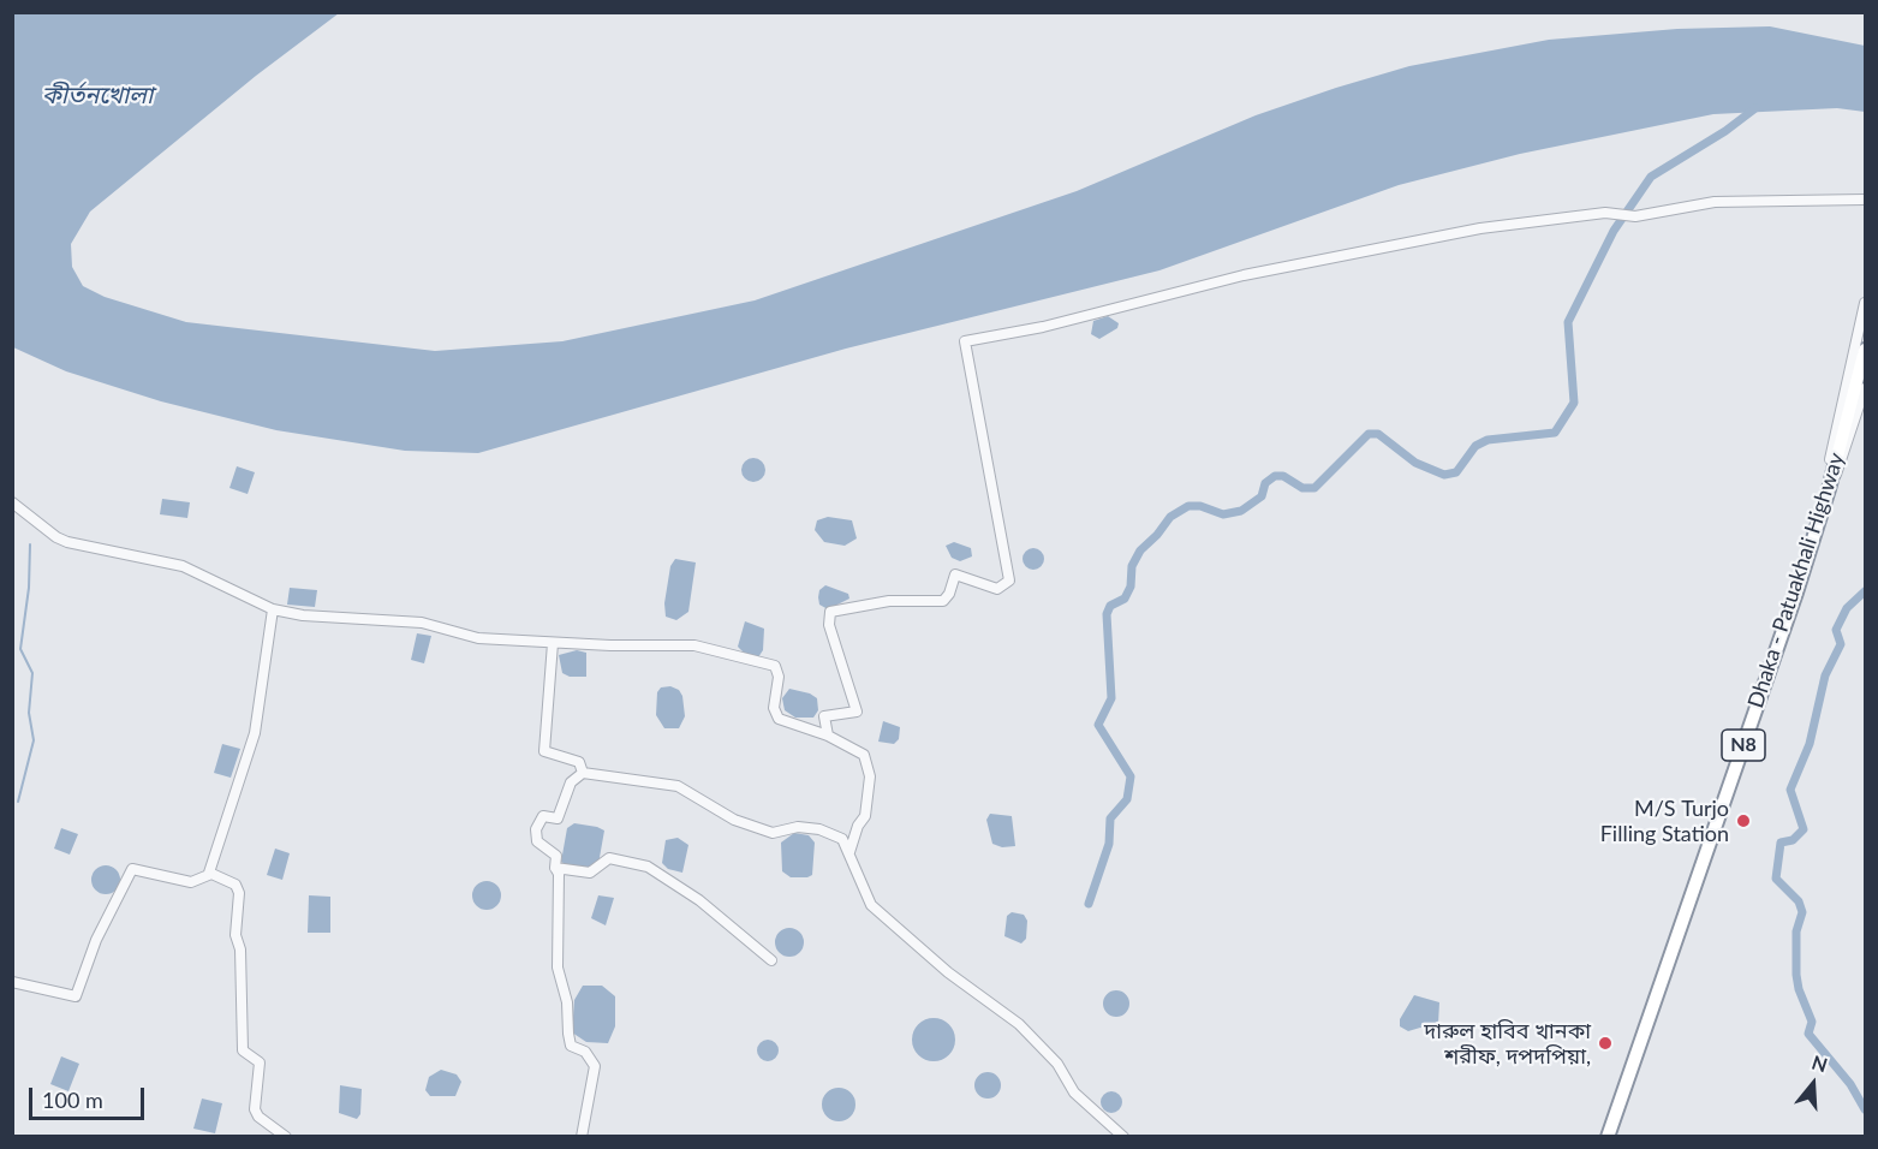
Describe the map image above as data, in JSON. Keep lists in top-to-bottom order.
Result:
{
  "streets": {
    "highway": ["Dhaka - Patuakhali Highway", "N8"]
  },
  "water": ["কীর্তনখোলা"],
  "places": ["M/S Turjo Filling Station", "দারুল হাবিব খানকা শরীফ, দপদপিয়া,"],
  "scale_bar": "100 m",
  "north": "top"
}
